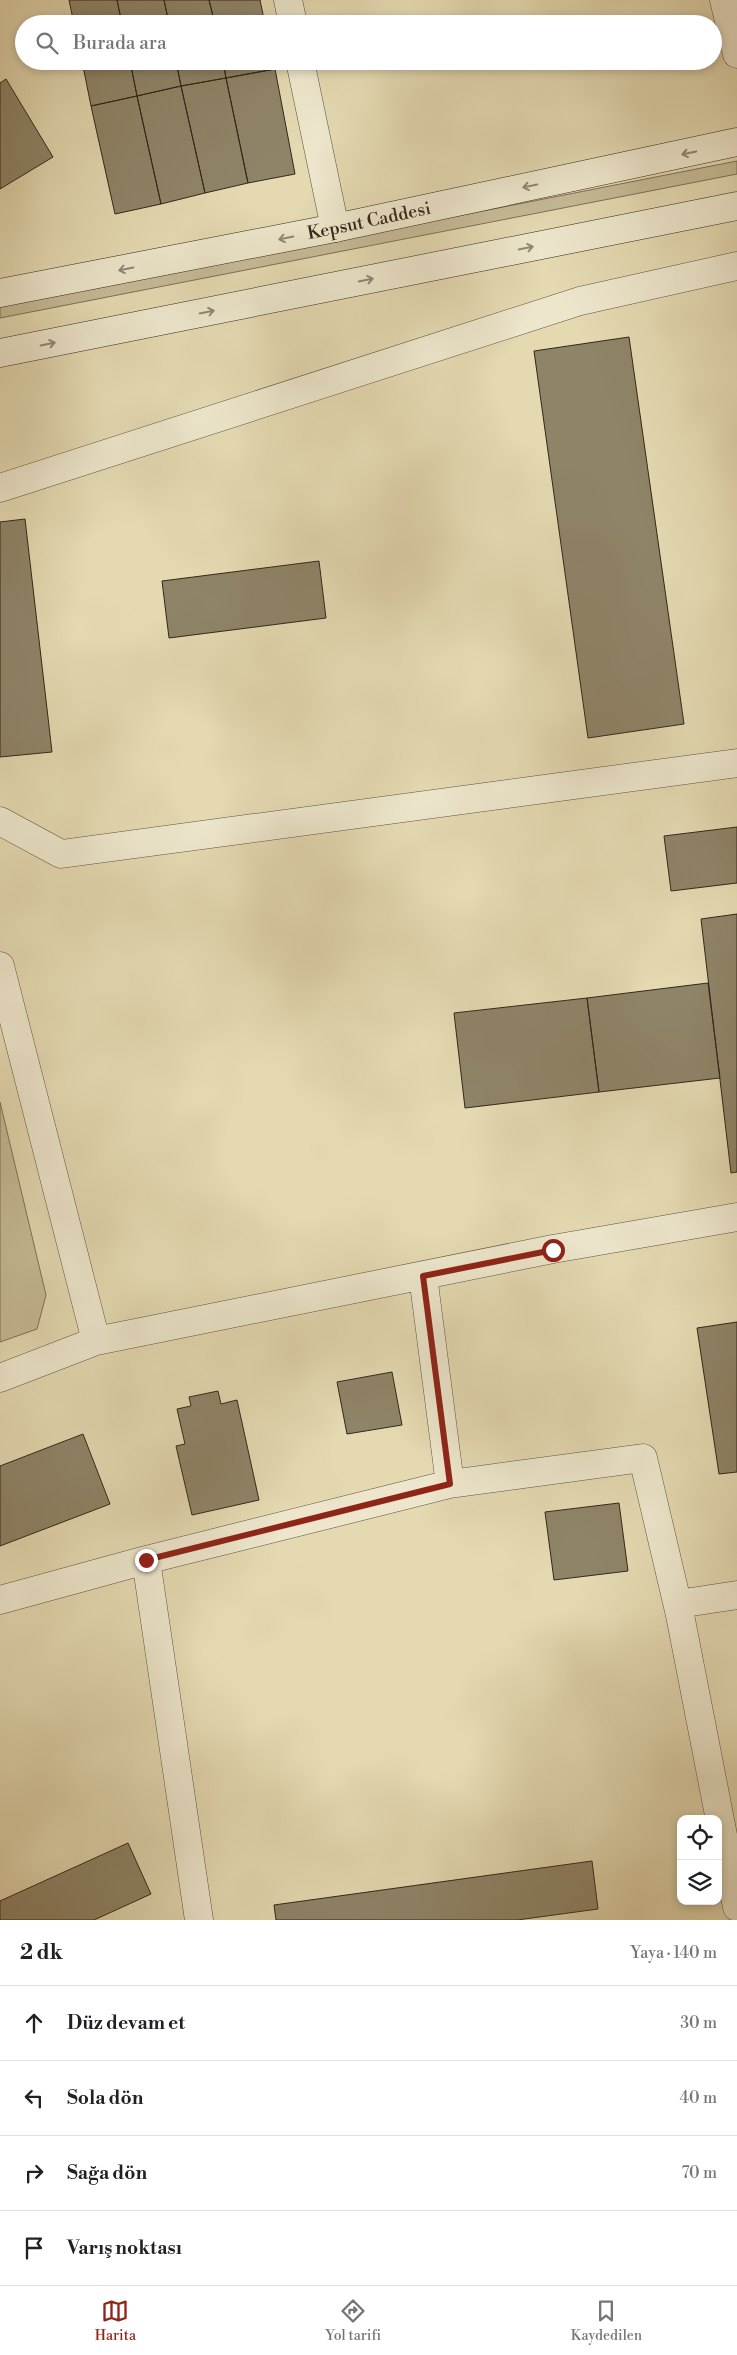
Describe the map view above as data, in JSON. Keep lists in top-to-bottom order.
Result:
{
  "streets": {
    "street": ["Kepsut Caddesi"]
  },
  "page": {
    "search": "Burada ara",
    "heading": ["2 dk", "Yaya · 140 m"],
    "list": [
      ["Düz devam et", "30 m"],
      ["Sola dön", "40 m"],
      ["Sağa dön", "70 m"],
      "Varış noktası"
    ],
    "nav": ["Harita", "Yol tarifi", "Kaydedilen"]
  }
}
